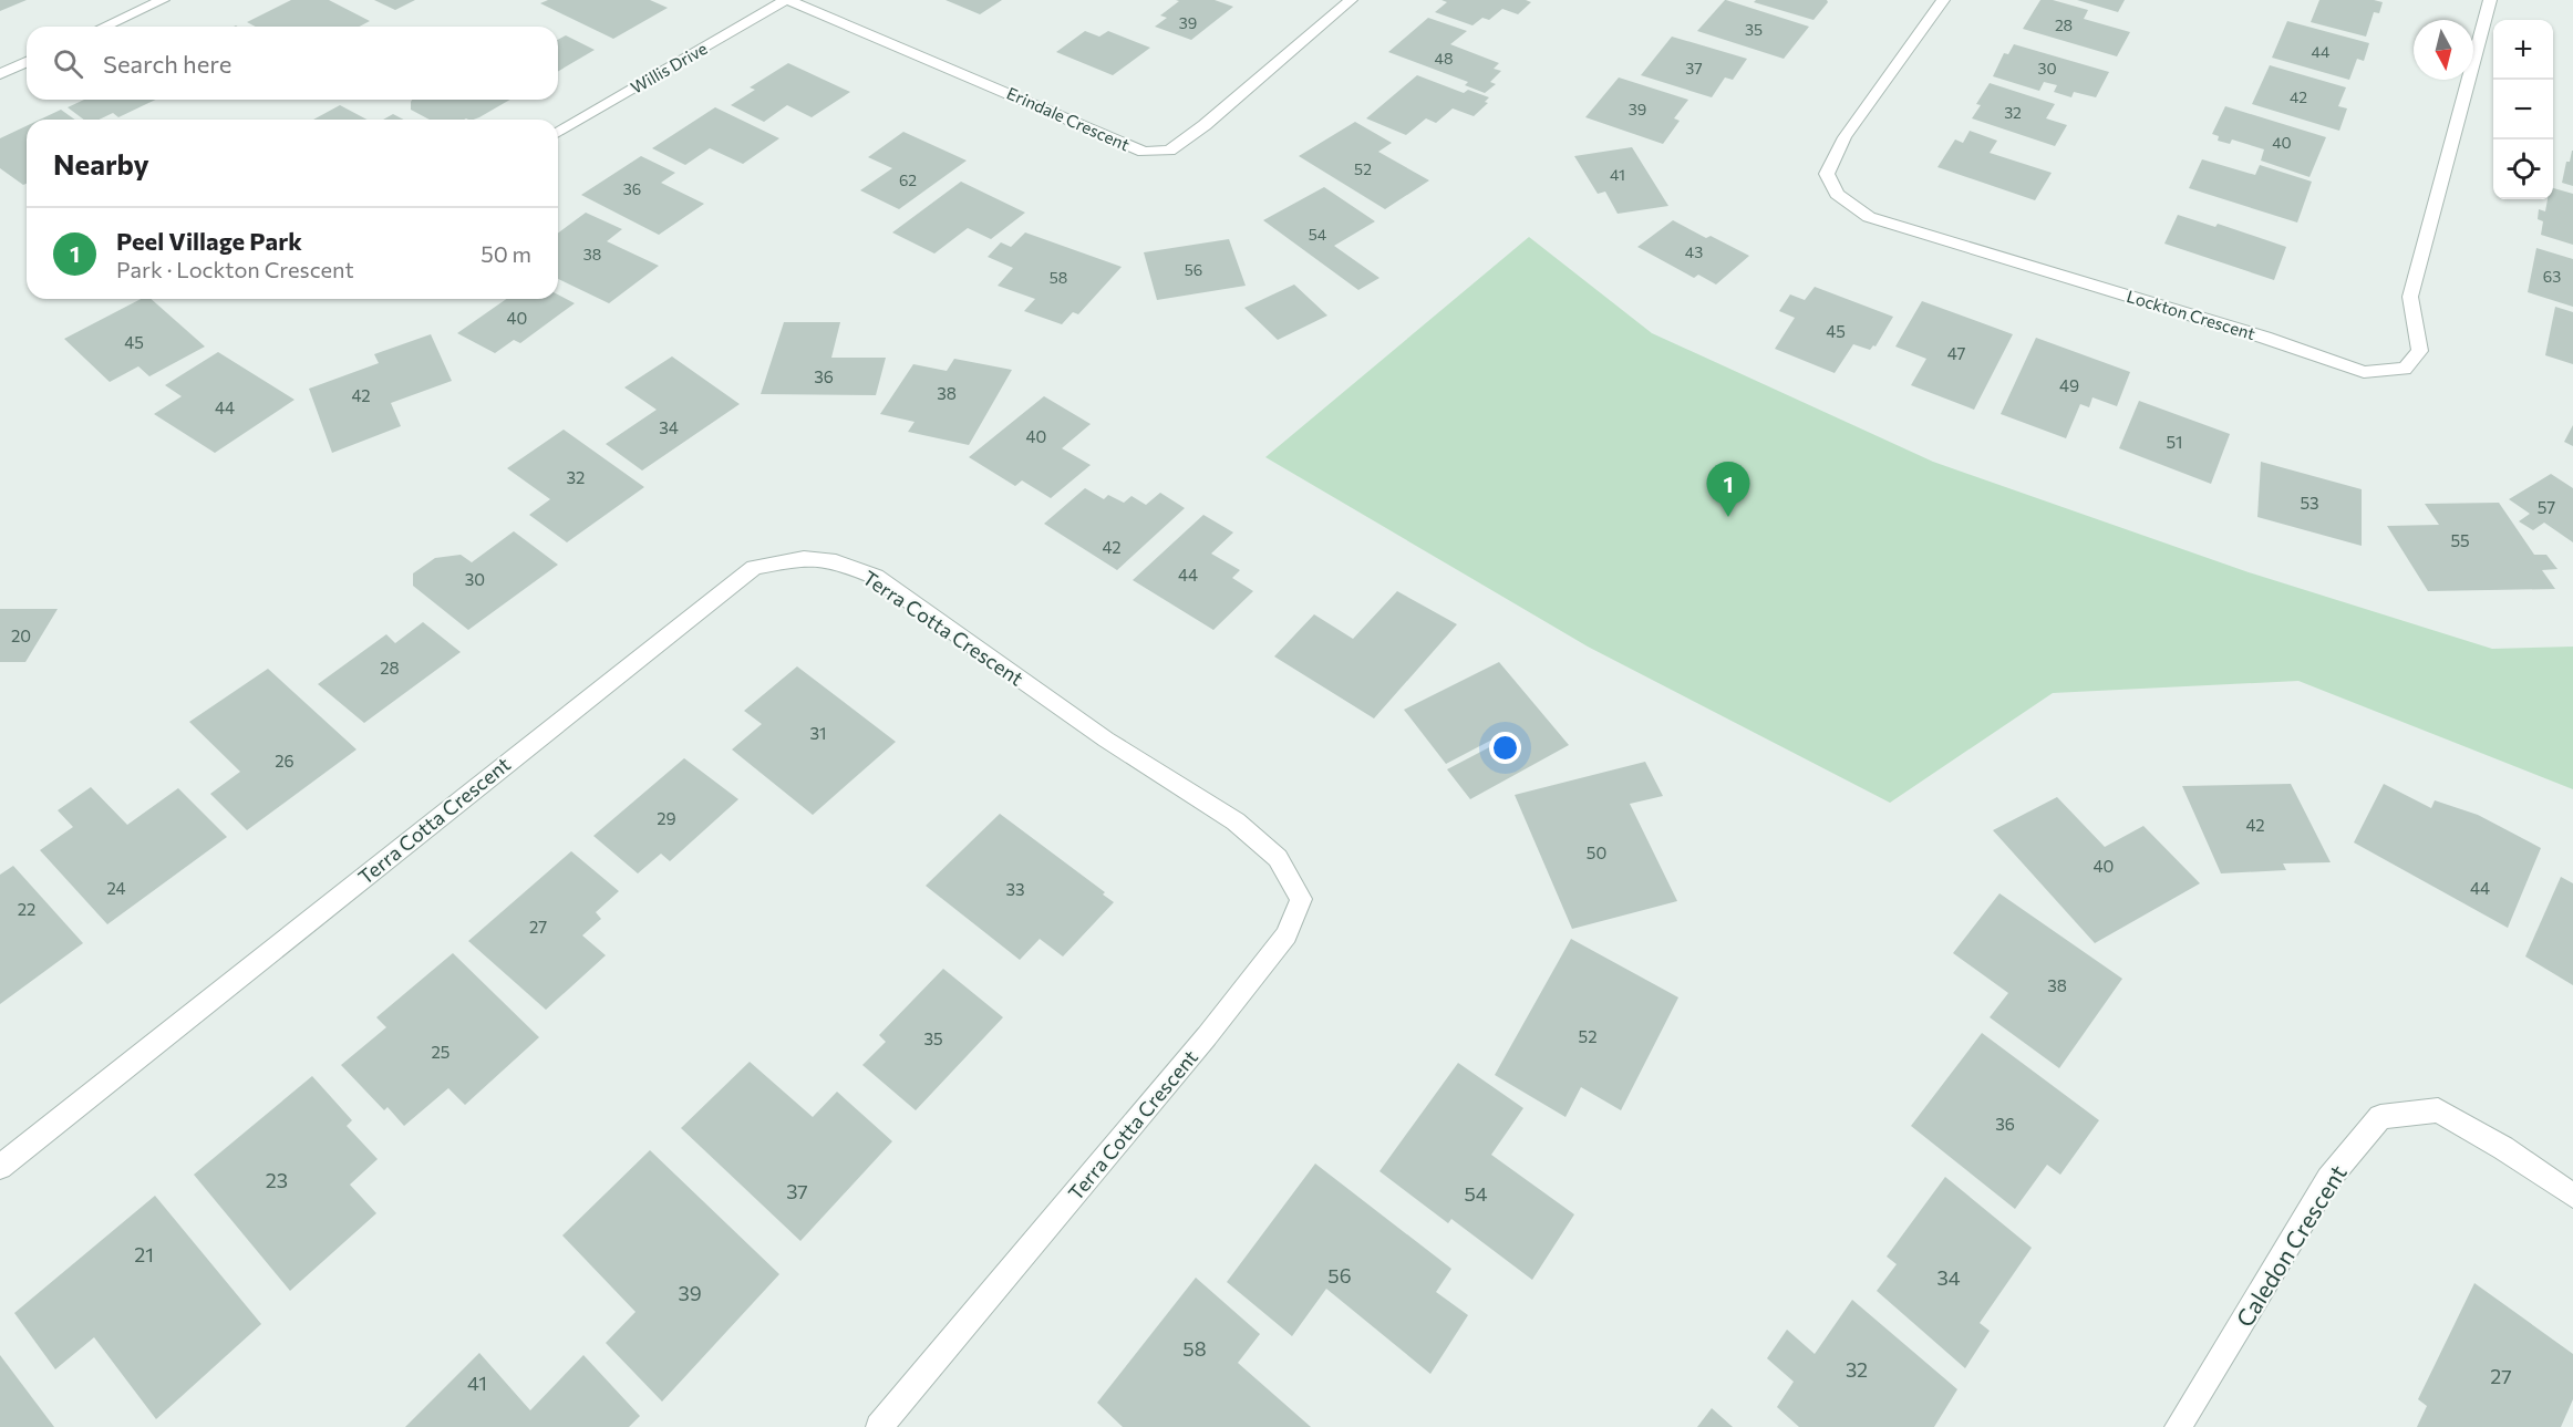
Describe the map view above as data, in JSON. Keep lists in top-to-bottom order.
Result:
{
  "streets": {
    "street": [
      "Willis Drive",
      "Erindale Crescent",
      "Lockton Crescent",
      "Terra Cotta Crescent",
      "Caledon Crescent"
    ]
  },
  "crossings": [
    ["Willis Drive", "Erindale Crescent"]
  ],
  "house_numbers": [
    "39",
    "28",
    "35",
    "44",
    "48",
    "37",
    "30",
    "42",
    "39",
    "32",
    "40",
    "52",
    "41",
    "62",
    "36",
    "54",
    "43",
    "38",
    "56",
    "63",
    "58",
    "40",
    "45",
    "45",
    "47",
    "36",
    "49",
    "38",
    "42",
    "44",
    "34",
    "40",
    "51",
    "32",
    "53",
    "57",
    "55",
    "42",
    "44",
    "30",
    "20",
    "28",
    "31",
    "26",
    "29",
    "42",
    "50",
    "40",
    "24",
    "44",
    "33",
    "22",
    "27",
    "38",
    "52",
    "35",
    "25",
    "36",
    "23",
    "37",
    "54",
    "21",
    "56",
    "34",
    "39",
    "58",
    "32",
    "27",
    "41"
  ],
  "north": "bottom",
  "page": {
    "map_buttons": ["+", "−"],
    "search": "Search here",
    "heading": "Nearby",
    "list": [
      {
        "mark": "1",
        "name": "Peel Village Park",
        "note": "Park · Lockton Crescent",
        "value": "50 m"
      }
    ],
    "pins": "1"
  }
}
